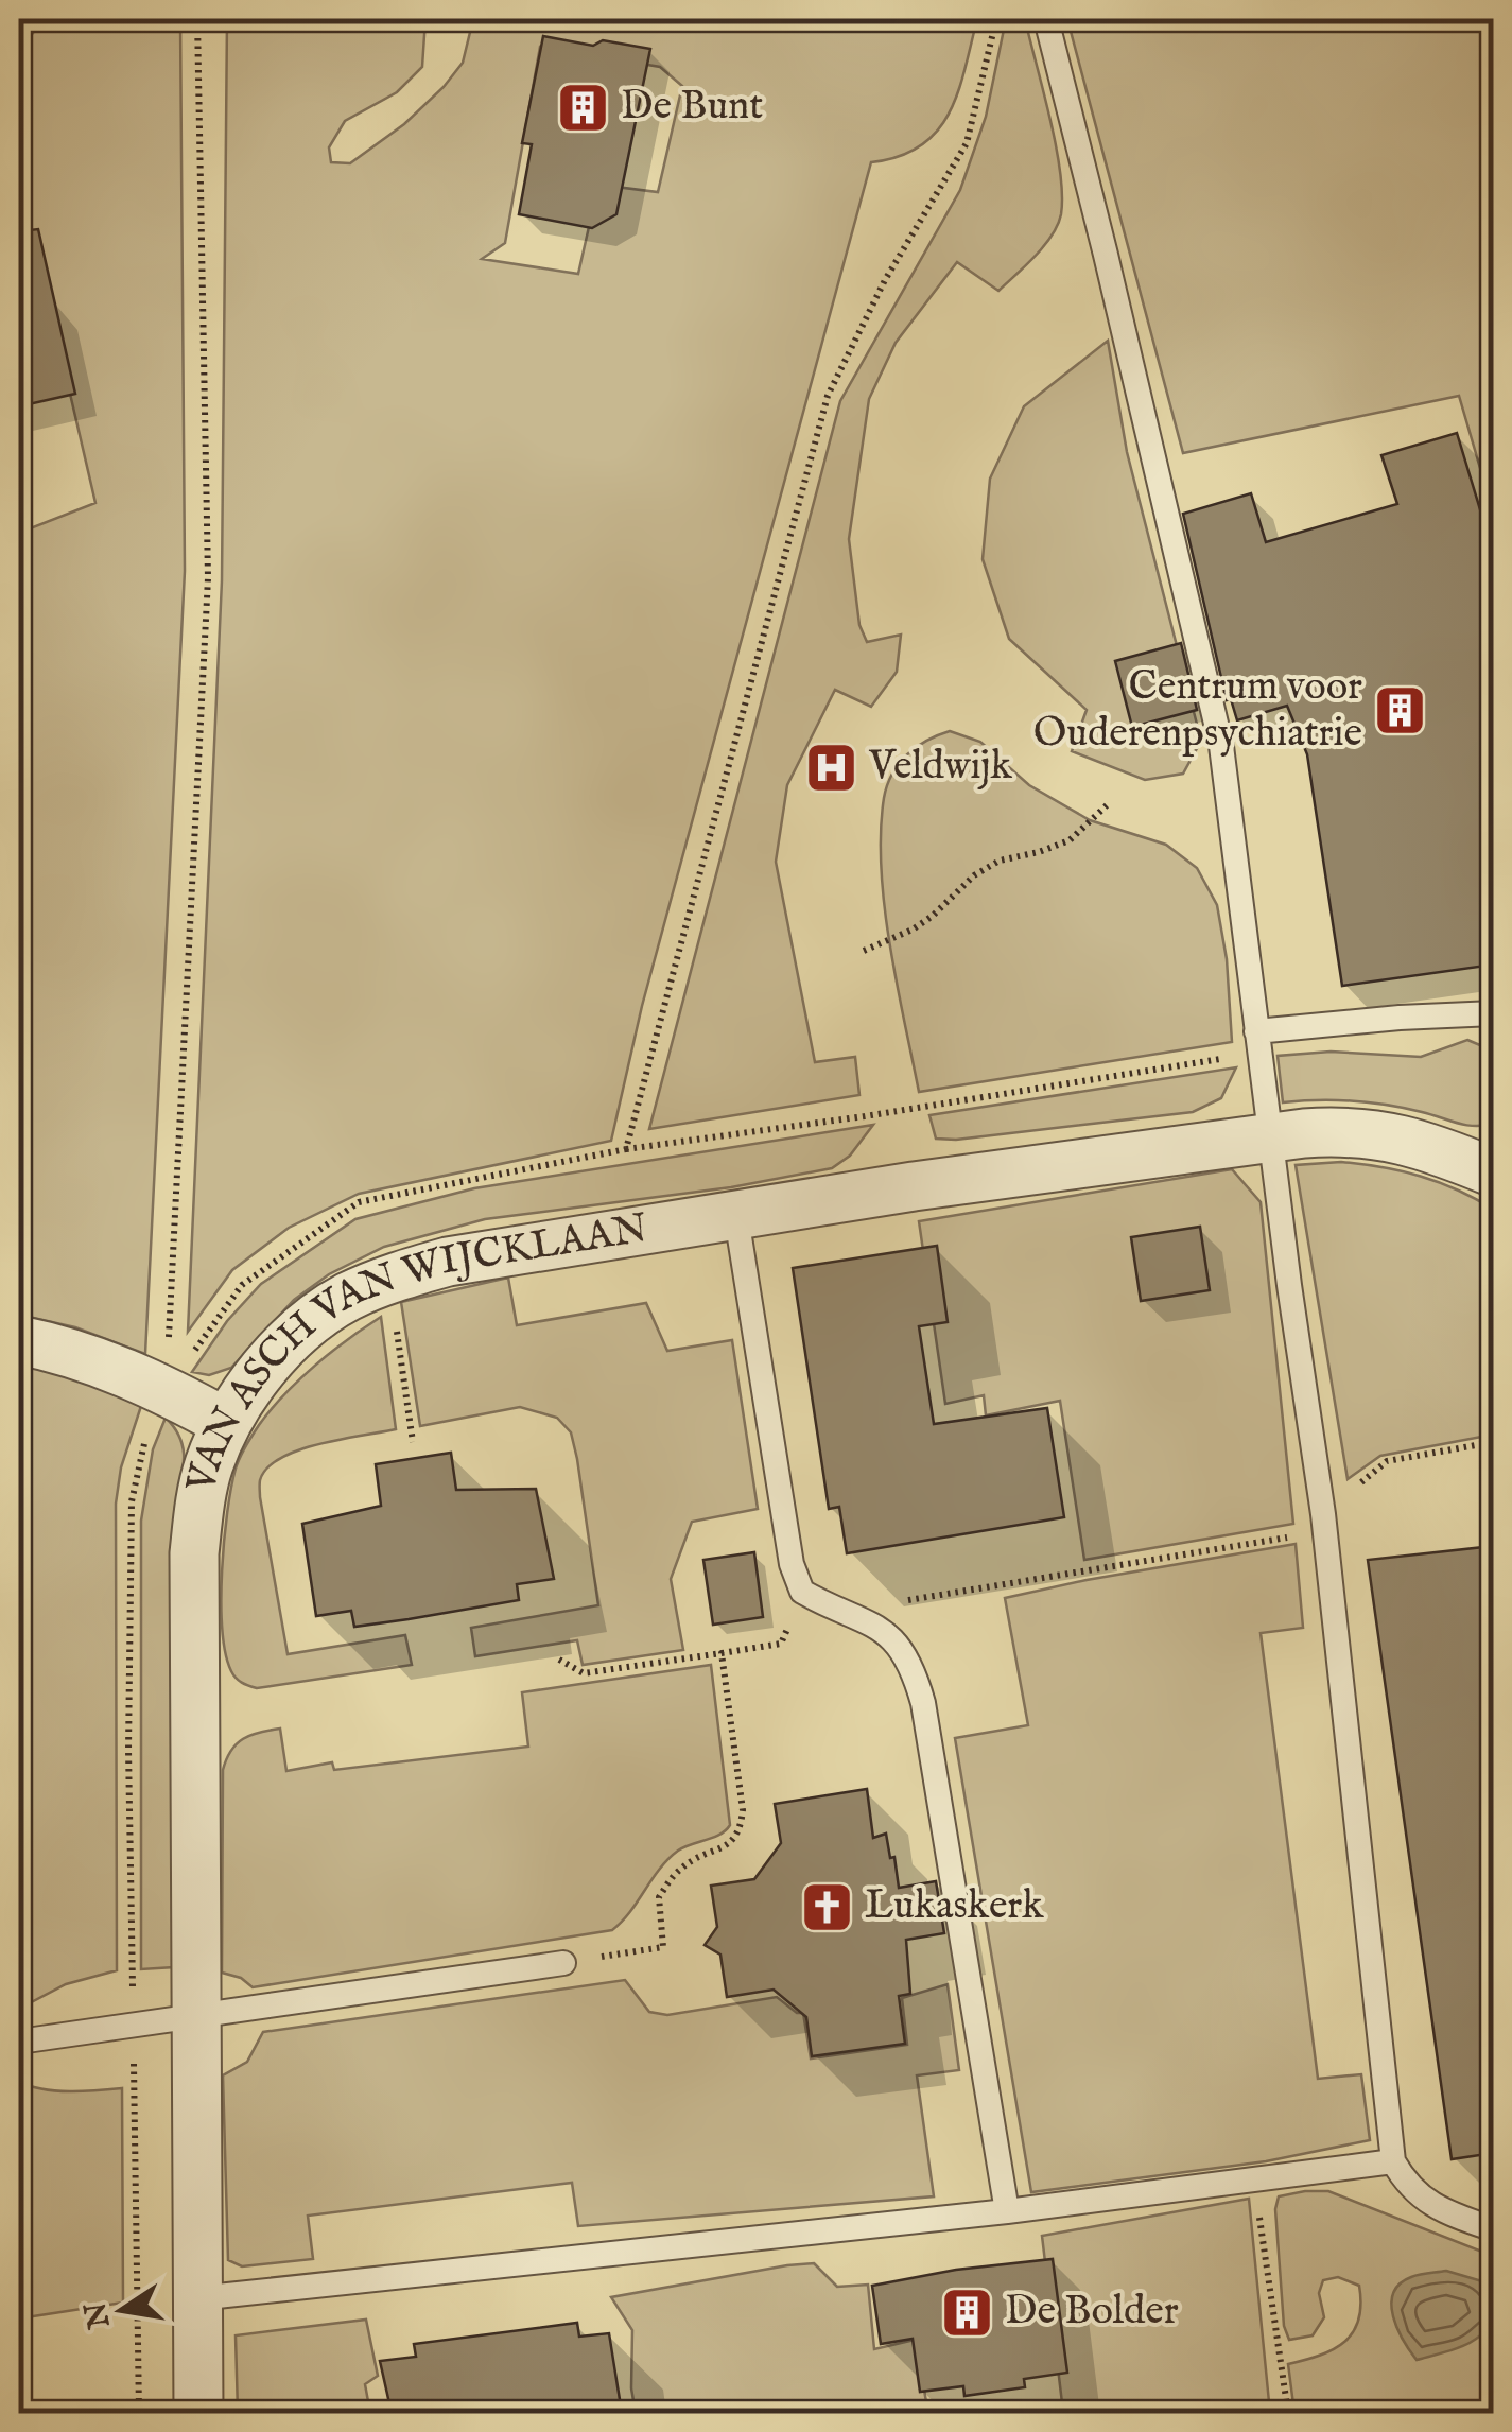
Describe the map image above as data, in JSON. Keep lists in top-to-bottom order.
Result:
{
  "streets": {
    "street": ["VAN ASCH VAN WIJCKLAAN"]
  },
  "places": {
    "building": ["De Bunt", "Centrum voor Ouderenpsychiatrie", "De Bolder"],
    "hospital": ["Veldwijk"],
    "church": ["Lukaskerk"]
  },
  "north": "left"
}
